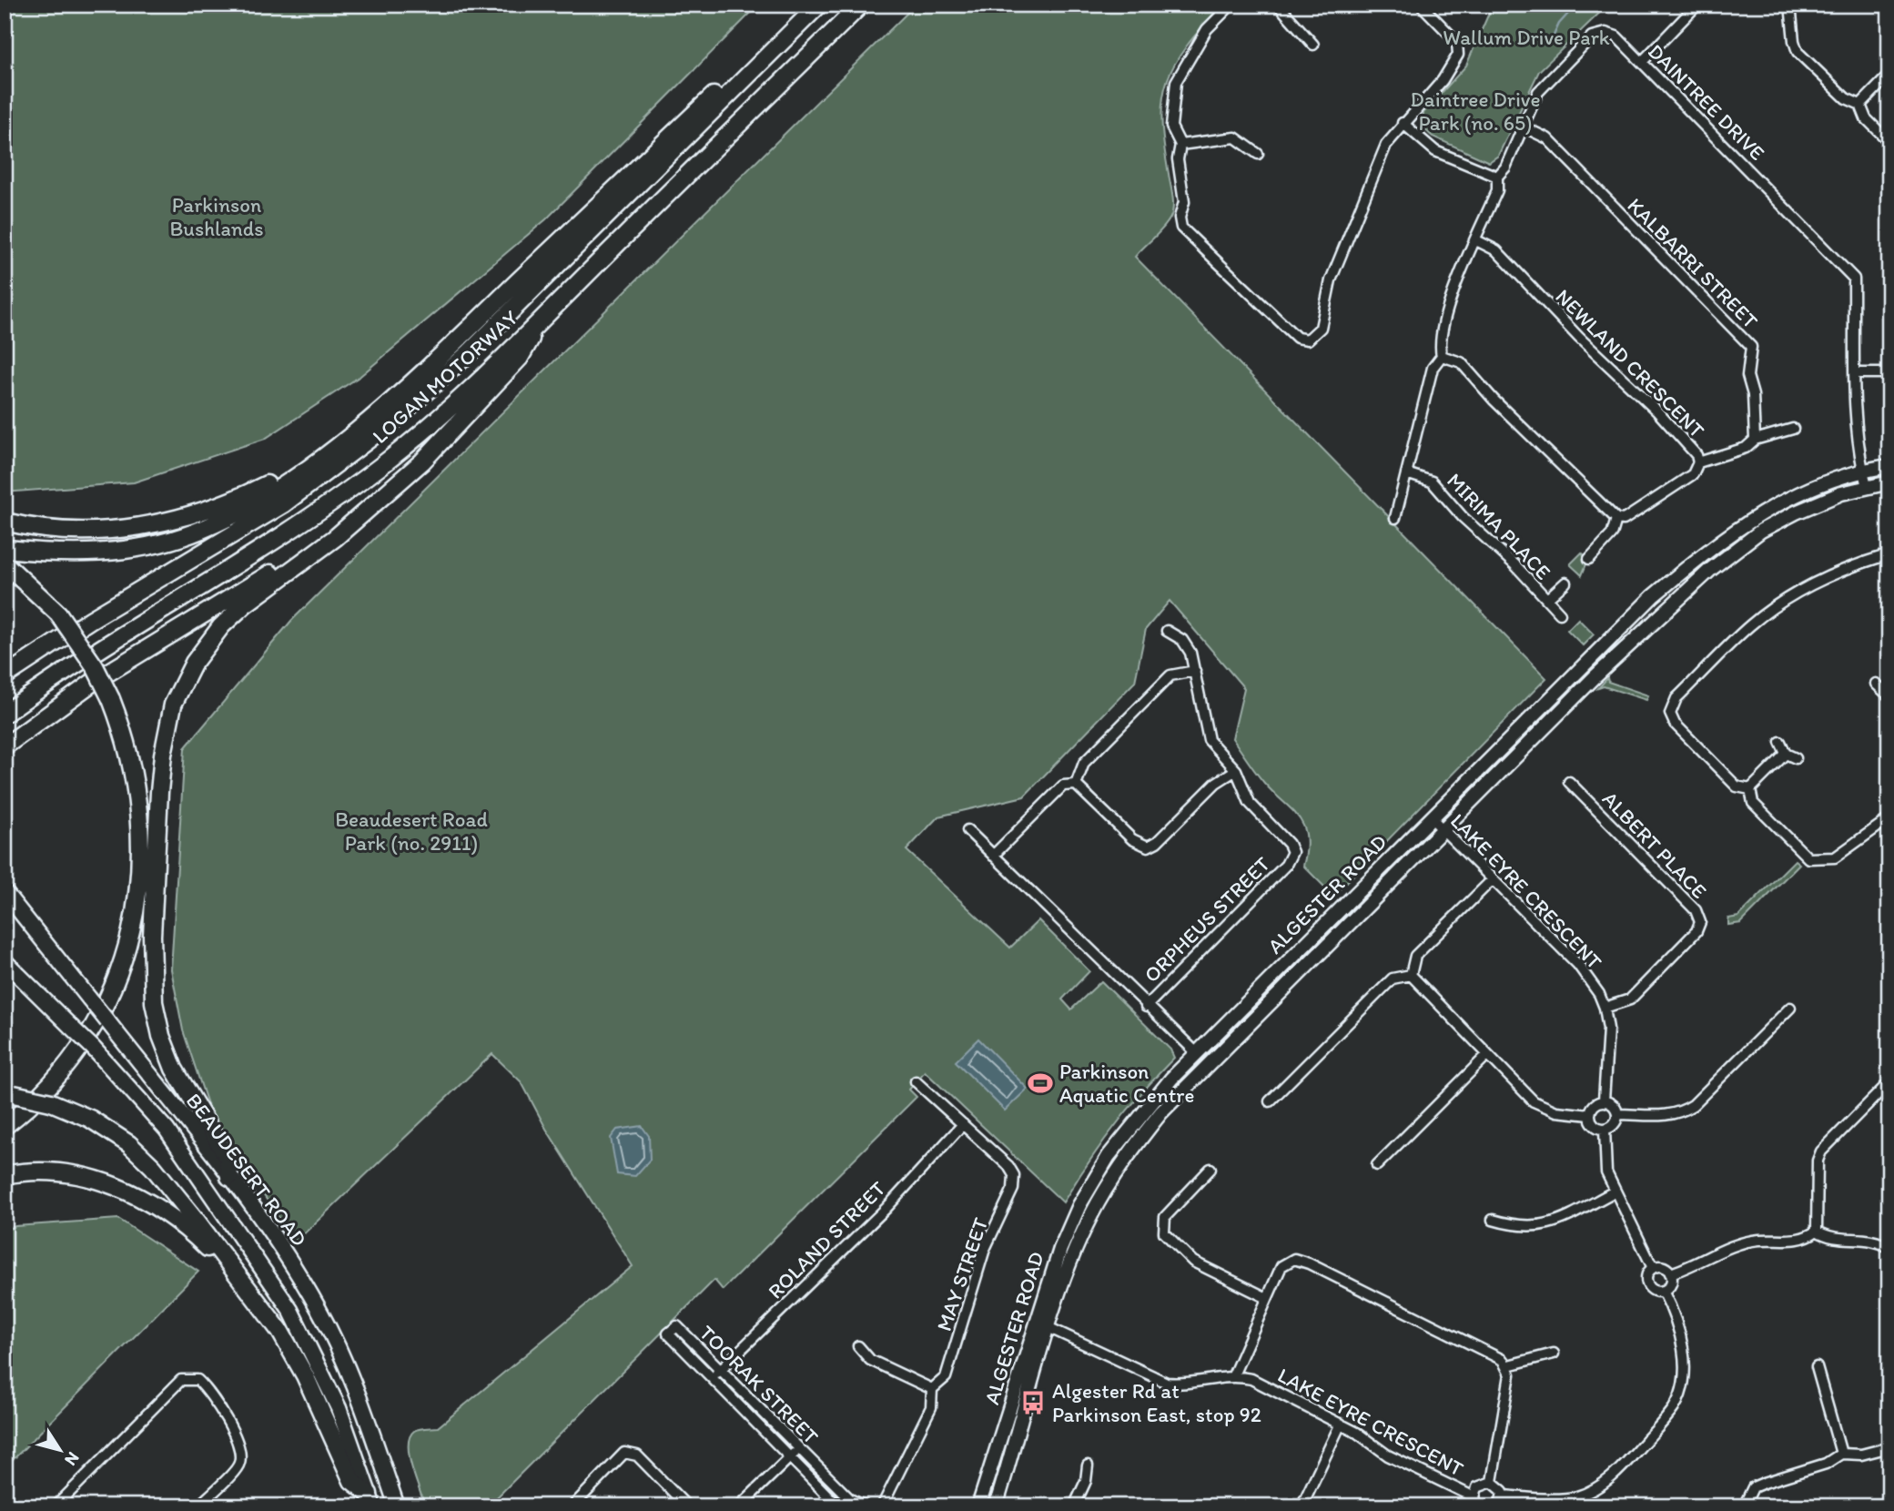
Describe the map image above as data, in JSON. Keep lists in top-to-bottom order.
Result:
{
  "streets": {
    "highway": ["LOGAN MOTORWAY", "BEAUDESERT ROAD"],
    "main road": ["ALGESTER ROAD"],
    "street": [
      "DAINTREE DRIVE",
      "KALBARRI STREET",
      "NEWLAND CRESCENT",
      "MIRIMA PLACE",
      "ALBERT PLACE",
      "LAKE EYRE CRESCENT",
      "ORPHEUS STREET",
      "ROLAND STREET",
      "MAY STREET",
      "TOORAK STREET"
    ]
  },
  "crossings": [
    ["DAINTREE DRIVE", "KALBARRI STREET"],
    ["DAINTREE DRIVE", "NEWLAND CRESCENT"],
    ["DAINTREE DRIVE", "MIRIMA PLACE"],
    ["DAINTREE DRIVE", "ALGESTER ROAD"],
    ["ALBERT PLACE", "LAKE EYRE CRESCENT"],
    ["LAKE EYRE CRESCENT", "ALGESTER ROAD"],
    ["ROLAND STREET", "MAY STREET"],
    ["ROLAND STREET", "TOORAK STREET"]
  ],
  "parks": [
    "Wallum Drive Park",
    "Daintree Drive Park (no. 65)",
    "Parkinson Bushlands",
    "Beaudesert Road Park (no. 2911)"
  ],
  "places": {
    "sports": ["Parkinson Aquatic Centre"],
    "bus stop": ["Algester Rd at Parkinson East, stop 92"]
  },
  "north": "bottom right"
}
